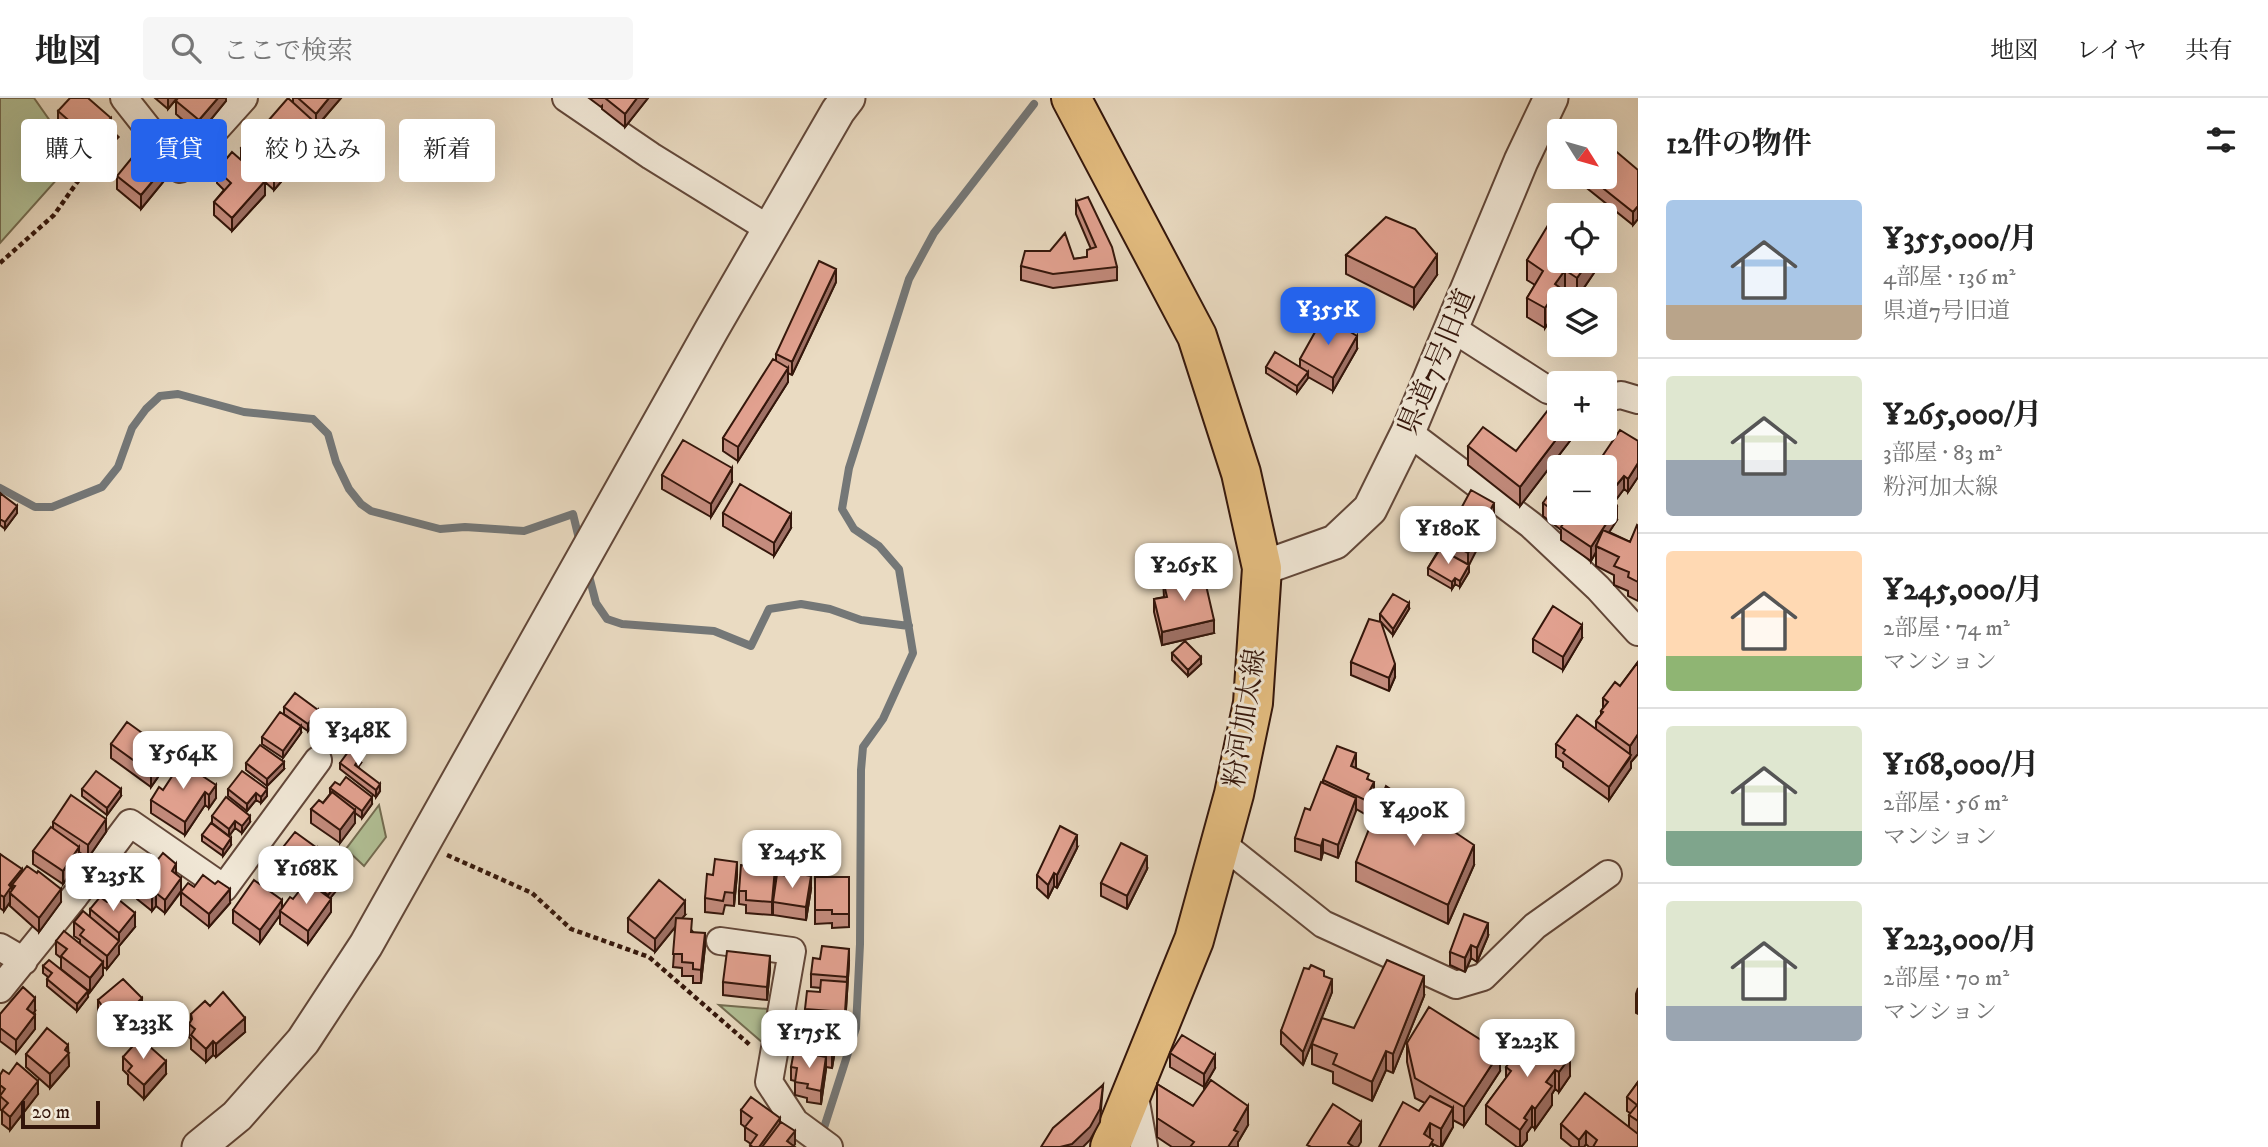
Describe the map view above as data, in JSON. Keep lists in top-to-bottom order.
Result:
{
  "streets": {
    "main road": ["粉河加太線"],
    "street": ["県道7号旧道"]
  },
  "crossings": [
    ["県道7号旧道", "粉河加太線"]
  ],
  "scale_bar": "20 m",
  "north": "bottom right",
  "page": {
    "header": "地図",
    "search": "ここで検索",
    "nav": ["地図", "レイヤ", "共有"],
    "heading": "12件の物件",
    "map_buttons": ["+", "−"],
    "chip": [
      "購入",
      "賃貸",
      "絞り込み",
      "新着"
    ],
    "list": [
      {
        "name": "¥355,000/月",
        "note": "4部屋 · 136 m² · 県道7号旧道"
      },
      {
        "name": "¥265,000/月",
        "note": "3部屋 · 83 m² · 粉河加太線"
      },
      {
        "name": "¥245,000/月",
        "note": "2部屋 · 74 m² · マンション"
      },
      {
        "name": "¥168,000/月",
        "note": "2部屋 · 56 m² · マンション"
      },
      {
        "name": "¥223,000/月",
        "note": "2部屋 · 70 m² · マンション"
      }
    ],
    "price": [
      "¥355K",
      "¥180K",
      "¥265K",
      "¥348K",
      "¥564K",
      "¥490K",
      "¥245K",
      "¥168K",
      "¥235K",
      "¥233K",
      "¥175K",
      "¥223K"
    ],
    "scale": "20 m"
  }
}
